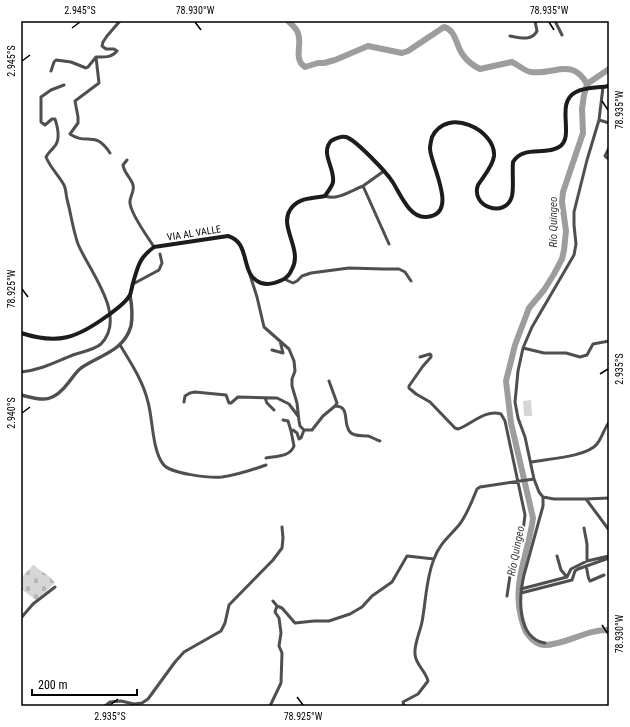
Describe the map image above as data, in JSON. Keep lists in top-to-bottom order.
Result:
{
  "streets": {
    "main road": ["VIA AL VALLE"]
  },
  "water": ["Río Quingeo"],
  "scale_bar": "200 m",
  "coordinates": [
    "2.945°S",
    "78.930°W",
    "78.935°W",
    "78.925°W",
    "2.935°S",
    "2.940°S"
  ]
}
